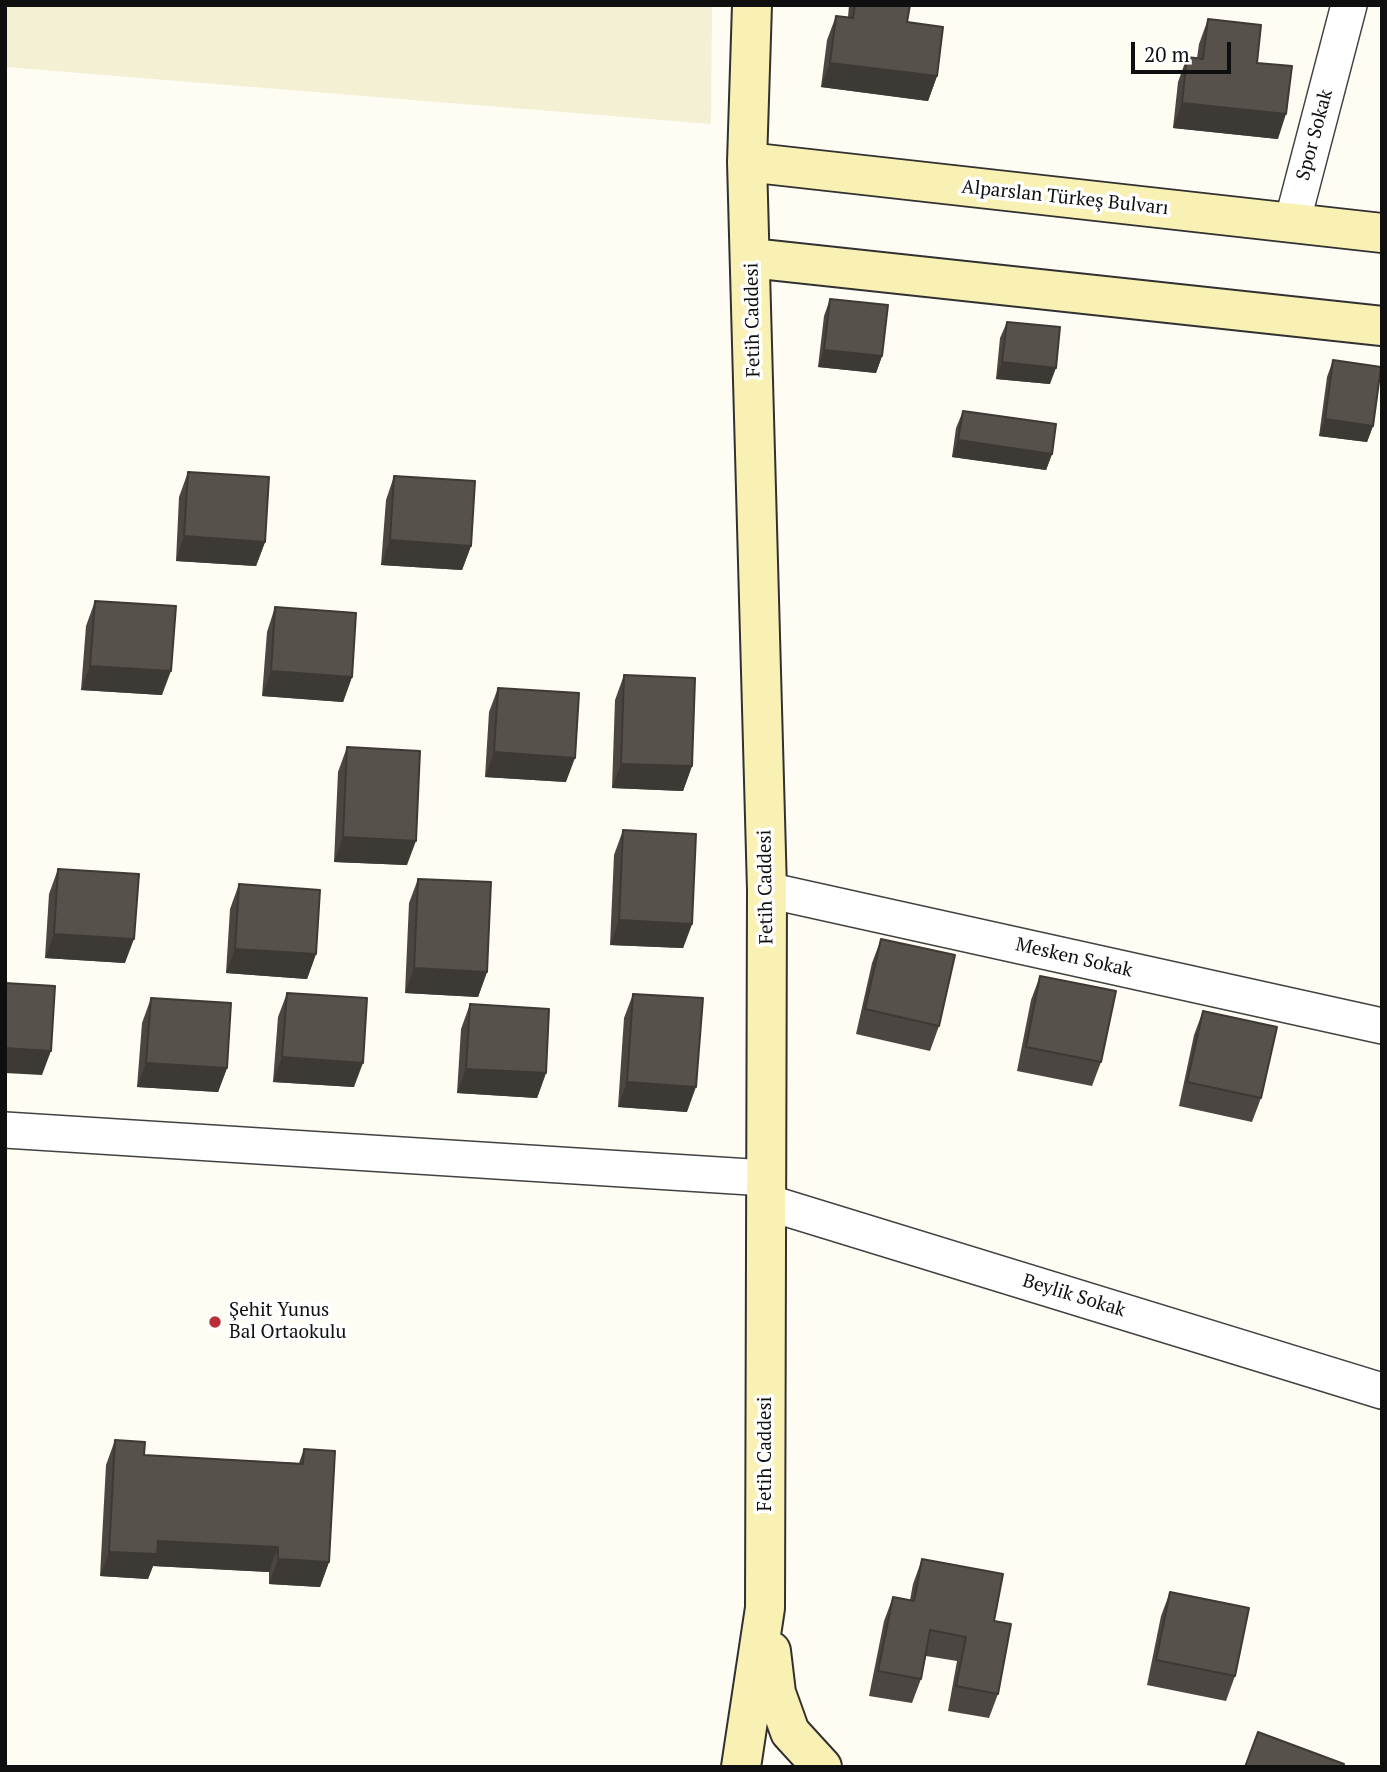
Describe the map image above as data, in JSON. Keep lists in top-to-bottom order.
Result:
{
  "streets": {
    "street": [
      "Spor Sokak",
      "Alparslan Türkeş Bulvarı",
      "Fetih Caddesi",
      "Mesken Sokak",
      "Beylik Sokak"
    ]
  },
  "crossings": [
    ["Spor Sokak", "Alparslan Türkeş Bulvarı"],
    ["Alparslan Türkeş Bulvarı", "Fetih Caddesi"],
    ["Fetih Caddesi", "Mesken Sokak"],
    ["Fetih Caddesi", "Beylik Sokak"]
  ],
  "places": ["Şehit Yunus Bal Ortaokulu"],
  "scale_bar": "20 m"
}
